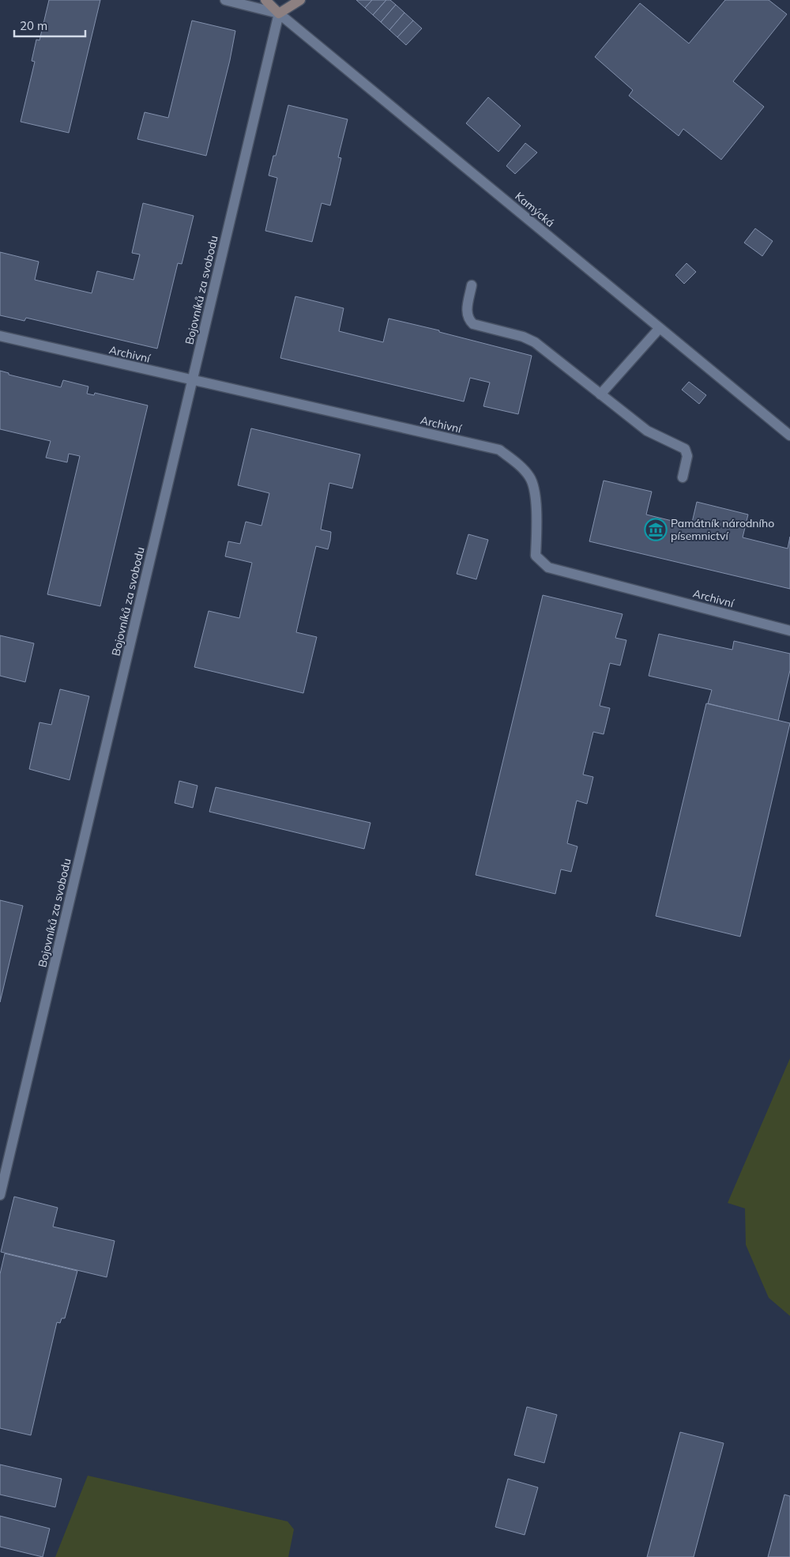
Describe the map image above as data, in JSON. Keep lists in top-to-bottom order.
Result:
{
  "streets": {
    "street": ["Kamýcká", "Bojovníků za svobodu", "Archivní"]
  },
  "crossings": [
    ["Kamýcká", "Bojovníků za svobodu"],
    ["Bojovníků za svobodu", "Archivní"]
  ],
  "places": {
    "museum": ["Památník národního písemnictví"]
  },
  "scale_bar": "20 m"
}
